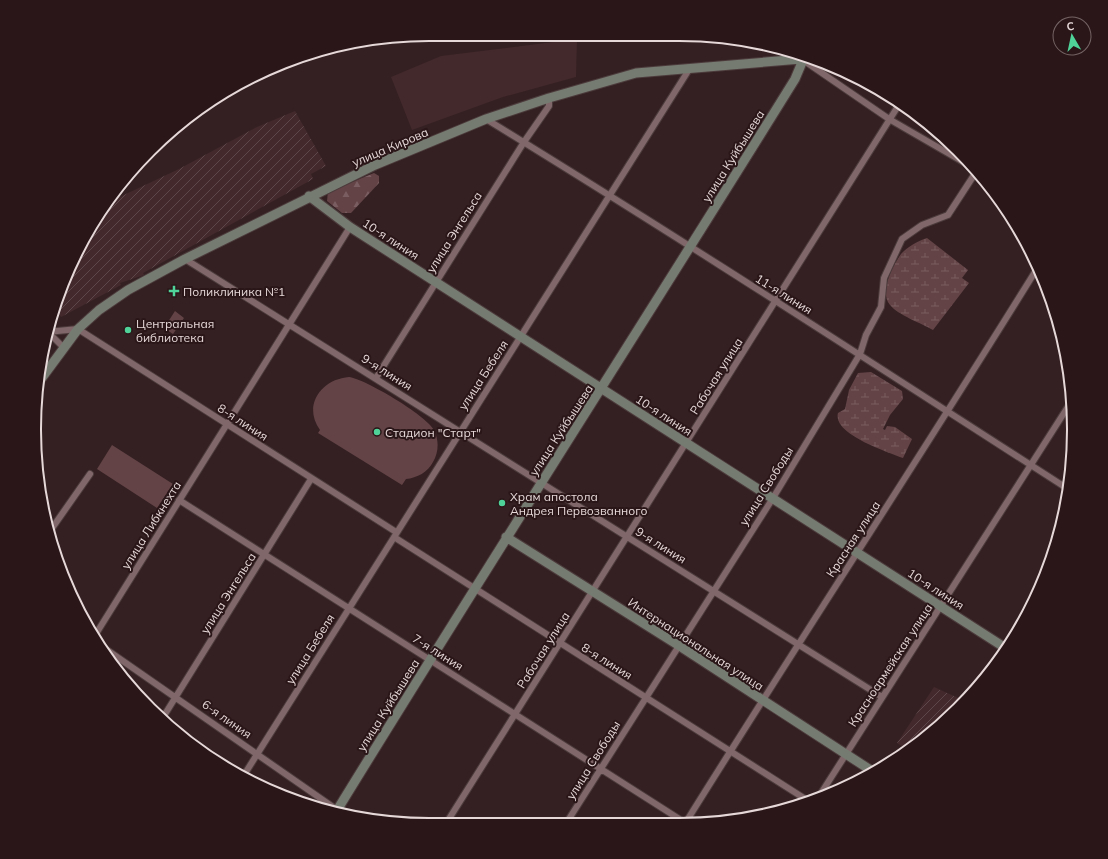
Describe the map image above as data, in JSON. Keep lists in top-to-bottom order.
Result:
{
  "streets": {
    "street": [
      "улица Кирова",
      "улица Куйбышева",
      "улица Энгельса",
      "10-я линия",
      "11-я линия",
      "9-я линия",
      "улица Бебеля",
      "Рабочая улица",
      "8-я линия",
      "улица Свободы",
      "улица Либкнехта",
      "Красная улица",
      "Интернациональная улица",
      "7-я линия",
      "Красноармейская улица",
      "6-я линия"
    ]
  },
  "crossings": [
    ["улица Кирова", "улица Энгельса"],
    ["улица Кирова", "10-я линия"],
    ["улица Кирова", "11-я линия"],
    ["улица Кирова", "9-я линия"],
    ["улица Кирова", "улица Бебеля"],
    ["улица Кирова", "8-я линия"],
    ["улица Куйбышева", "10-я линия"],
    ["улица Куйбышева", "11-я линия"],
    ["улица Куйбышева", "9-я линия"],
    ["улица Куйбышева", "8-я линия"],
    ["улица Куйбышева", "Интернациональная улица"],
    ["улица Куйбышева", "7-я линия"],
    ["улица Энгельса", "10-я линия"],
    ["улица Энгельса", "11-я линия"],
    ["улица Энгельса", "9-я линия"],
    ["улица Энгельса", "8-я линия"],
    ["улица Энгельса", "7-я линия"],
    ["улица Энгельса", "6-я линия"],
    ["10-я линия", "улица Бебеля"],
    ["10-я линия", "Рабочая улица"],
    ["10-я линия", "улица Свободы"],
    ["10-я линия", "Красная улица"],
    ["10-я линия", "Красноармейская улица"],
    ["11-я линия", "улица Бебеля"],
    ["11-я линия", "Рабочая улица"],
    ["11-я линия", "улица Свободы"],
    ["11-я линия", "Красная улица"],
    ["11-я линия", "Красноармейская улица"],
    ["9-я линия", "улица Бебеля"],
    ["9-я линия", "Рабочая улица"],
    ["9-я линия", "улица Свободы"],
    ["9-я линия", "улица Либкнехта"],
    ["9-я линия", "Красная улица"],
    ["9-я линия", "Красноармейская улица"],
    ["улица Бебеля", "8-я линия"],
    ["улица Бебеля", "7-я линия"],
    ["улица Бебеля", "6-я линия"],
    ["Рабочая улица", "8-я линия"],
    ["Рабочая улица", "Интернациональная улица"],
    ["Рабочая улица", "7-я линия"],
    ["8-я линия", "улица Свободы"],
    ["8-я линия", "улица Либкнехта"],
    ["8-я линия", "Красная улица"],
    ["улица Свободы", "Интернациональная улица"],
    ["улица Свободы", "7-я линия"],
    ["улица Либкнехта", "7-я линия"],
    ["Красная улица", "Интернациональная улица"],
    ["Интернациональная улица", "Красноармейская улица"]
  ],
  "places": {
    "health": ["Поликлиника №1"],
    "other": ["Центральная библиотека", "Стадион \"Старт\"", "Храм апостола Андрея Первозванного"]
  },
  "north": "top"
}
